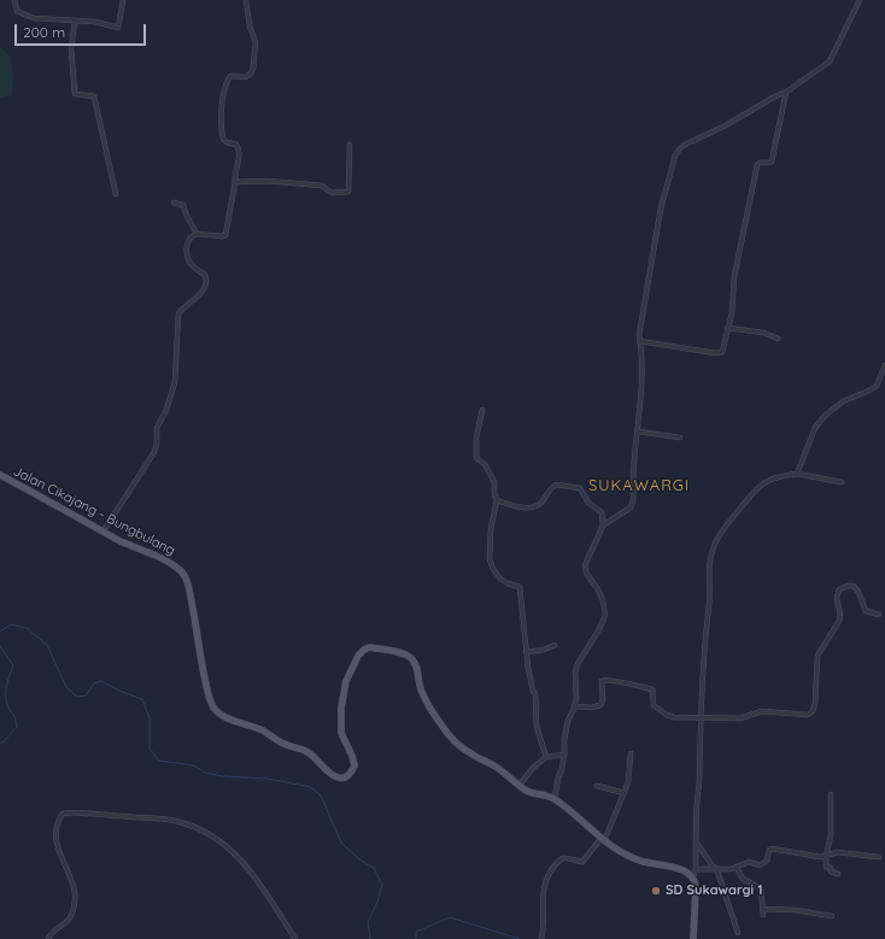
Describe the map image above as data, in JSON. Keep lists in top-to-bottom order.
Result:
{
  "streets": {
    "main road": ["Jalan Cikajang - Bungbulang"]
  },
  "districts": ["SUKAWARGI"],
  "places": ["SD Sukawargi 1"],
  "scale_bar": "200 m"
}
